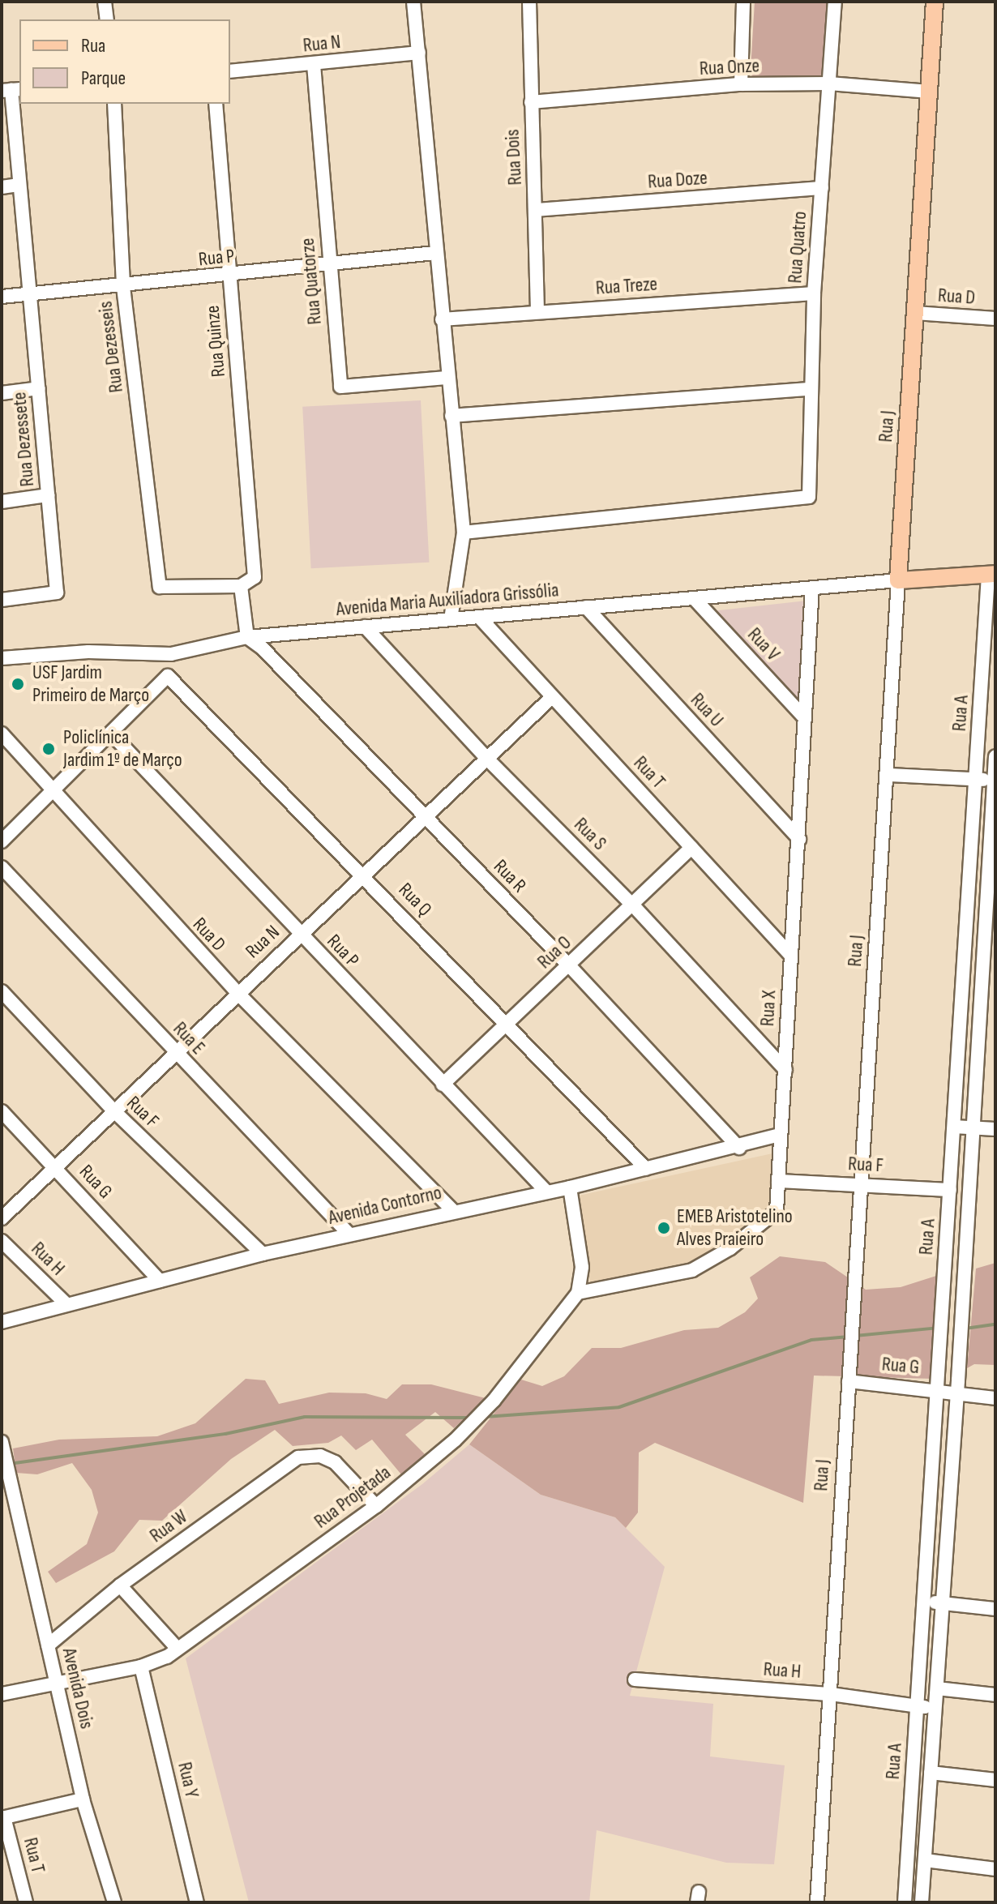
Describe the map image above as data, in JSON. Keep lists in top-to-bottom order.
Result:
{
  "streets": {
    "main road": ["Rua J"],
    "street": [
      "Rua N",
      "Rua Onze",
      "Rua Dois",
      "Rua Doze",
      "Rua Quatro",
      "Rua P",
      "Rua Quatorze",
      "Rua Treze",
      "Rua D",
      "Rua Quinze",
      "Rua Dezesseis",
      "Rua Dezessete",
      "Avenida Maria Auxiliadora Grissólia",
      "Rua V",
      "Rua U",
      "Rua A",
      "Rua T",
      "Rua S",
      "Rua R",
      "Rua Q",
      "Rua O",
      "Rua X",
      "Rua E",
      "Rua F",
      "Rua G",
      "Avenida Contorno",
      "Rua H",
      "Rua Projetada",
      "Rua W",
      "Avenida Dois",
      "Rua Y"
    ]
  },
  "crossings": [
    ["Rua N", "Rua P"],
    ["Rua N", "Rua Quatorze"],
    ["Rua N", "Rua D"],
    ["Rua N", "Rua T"],
    ["Rua N", "Rua S"],
    ["Rua N", "Rua R"],
    ["Rua N", "Rua Q"],
    ["Rua N", "Rua E"],
    ["Rua N", "Rua F"],
    ["Rua N", "Rua G"],
    ["Rua Onze", "Rua Dois"],
    ["Rua Onze", "Rua Quatro"],
    ["Rua Onze", "Rua J"],
    ["Rua Dois", "Rua Doze"],
    ["Rua Dois", "Rua Treze"],
    ["Rua Doze", "Rua Quatro"],
    ["Rua Quatro", "Rua Treze"],
    ["Rua P", "Rua Quatorze"],
    ["Rua P", "Rua Quinze"],
    ["Rua P", "Rua Dezesseis"],
    ["Rua P", "Rua Dezessete"],
    ["Rua P", "Rua O"],
    ["Rua P", "Avenida Contorno"],
    ["Rua D", "Rua J"],
    ["Rua D", "Avenida Contorno"],
    ["Rua Quinze", "Rua Dezesseis"],
    ["Rua J", "Avenida Maria Auxiliadora Grissólia"],
    ["Rua J", "Rua F"],
    ["Rua J", "Rua G"],
    ["Rua J", "Rua H"],
    ["Avenida Maria Auxiliadora Grissólia", "Rua V"],
    ["Avenida Maria Auxiliadora Grissólia", "Rua U"],
    ["Avenida Maria Auxiliadora Grissólia", "Rua T"],
    ["Avenida Maria Auxiliadora Grissólia", "Rua S"],
    ["Avenida Maria Auxiliadora Grissólia", "Rua R"],
    ["Avenida Maria Auxiliadora Grissólia", "Rua X"],
    ["Rua V", "Rua X"],
    ["Rua U", "Rua X"],
    ["Rua A", "Rua F"],
    ["Rua A", "Rua G"],
    ["Rua A", "Rua H"],
    ["Rua T", "Rua O"],
    ["Rua T", "Rua X"],
    ["Rua S", "Rua O"],
    ["Rua S", "Rua X"],
    ["Rua R", "Rua O"],
    ["Rua R", "Avenida Contorno"],
    ["Rua Q", "Rua O"],
    ["Rua Q", "Avenida Contorno"],
    ["Rua X", "Rua F"],
    ["Rua X", "Avenida Contorno"],
    ["Rua X", "Rua Projetada"],
    ["Rua E", "Avenida Contorno"],
    ["Rua F", "Avenida Contorno"],
    ["Rua G", "Avenida Contorno"],
    ["Avenida Contorno", "Rua H"],
    ["Rua Projetada", "Rua W"],
    ["Rua Projetada", "Avenida Dois"],
    ["Rua Projetada", "Rua Y"],
    ["Rua W", "Avenida Dois"]
  ],
  "places": ["USF Jardim Primeiro de Março", "Policlínica Jardim 1º de Março", "EMEB Aristotelino Alves Praieiro"],
  "legend": ["Rua", "Parque"]
}
